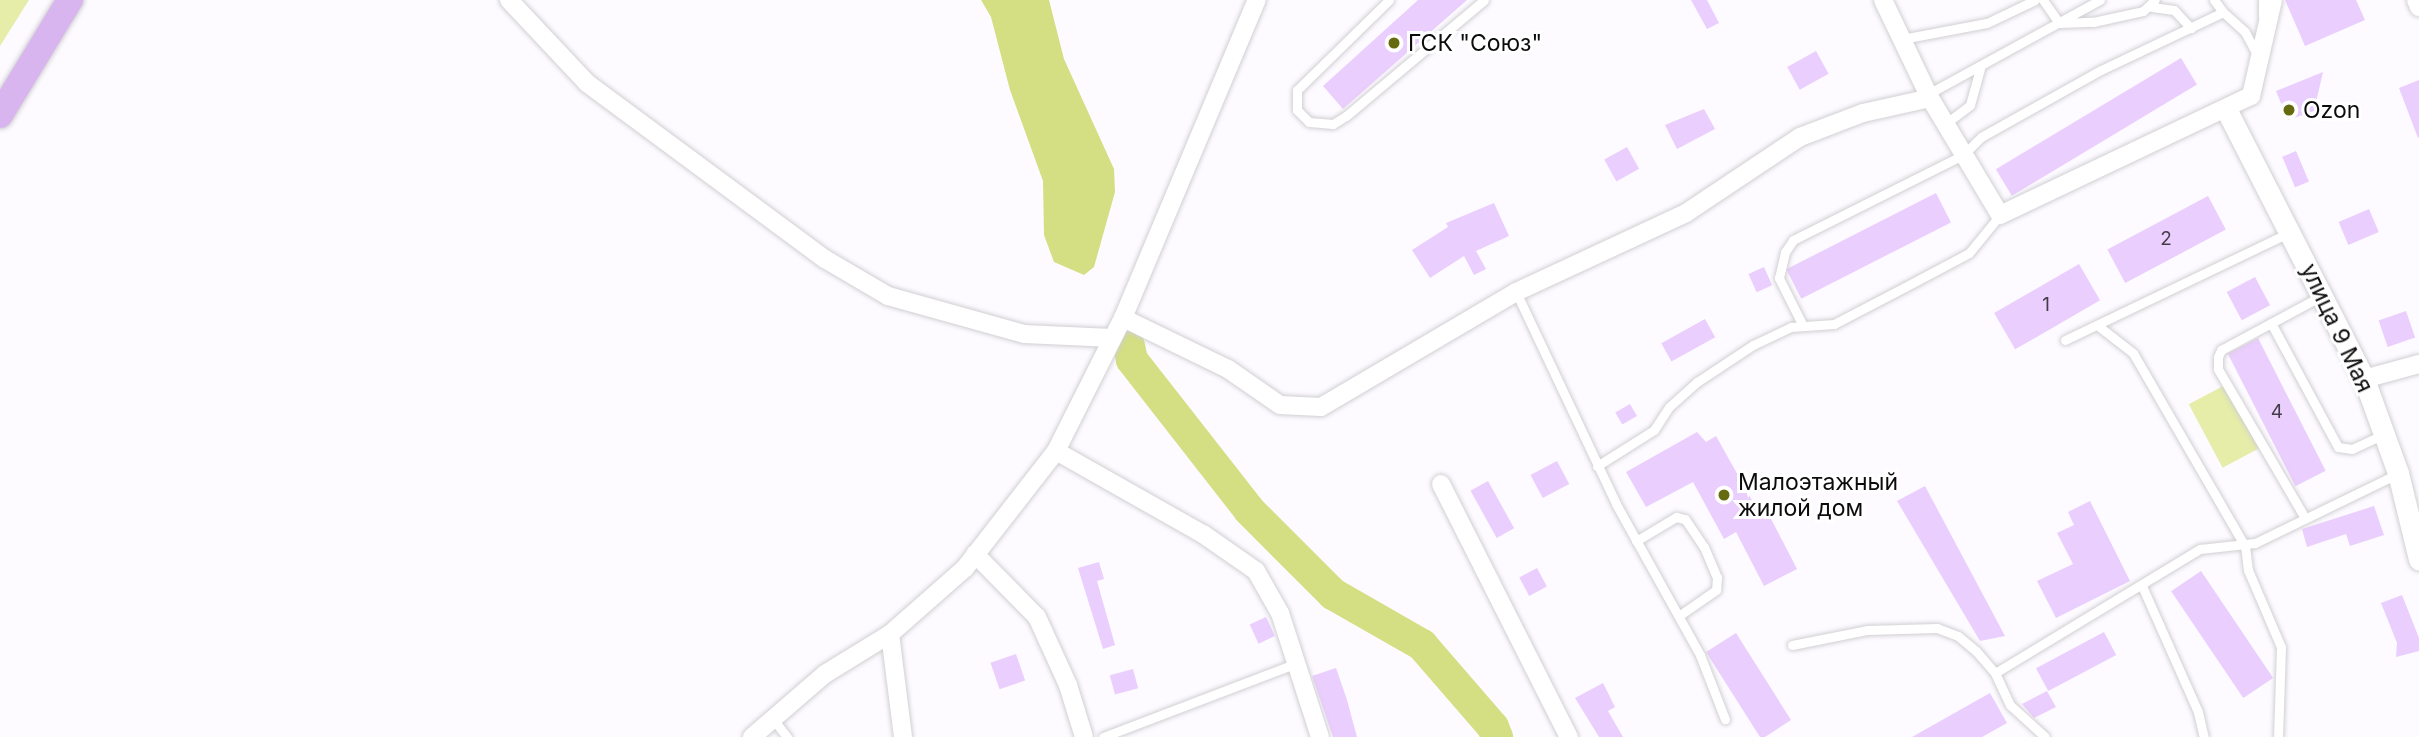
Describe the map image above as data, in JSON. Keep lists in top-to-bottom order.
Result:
{
  "streets": {
    "street": ["улица 9 Мая"]
  },
  "places": ["ГСК \"Союз\"", "Ozon", "Малоэтажный жилой дом"],
  "house_numbers": ["2", "1", "4"]
}
